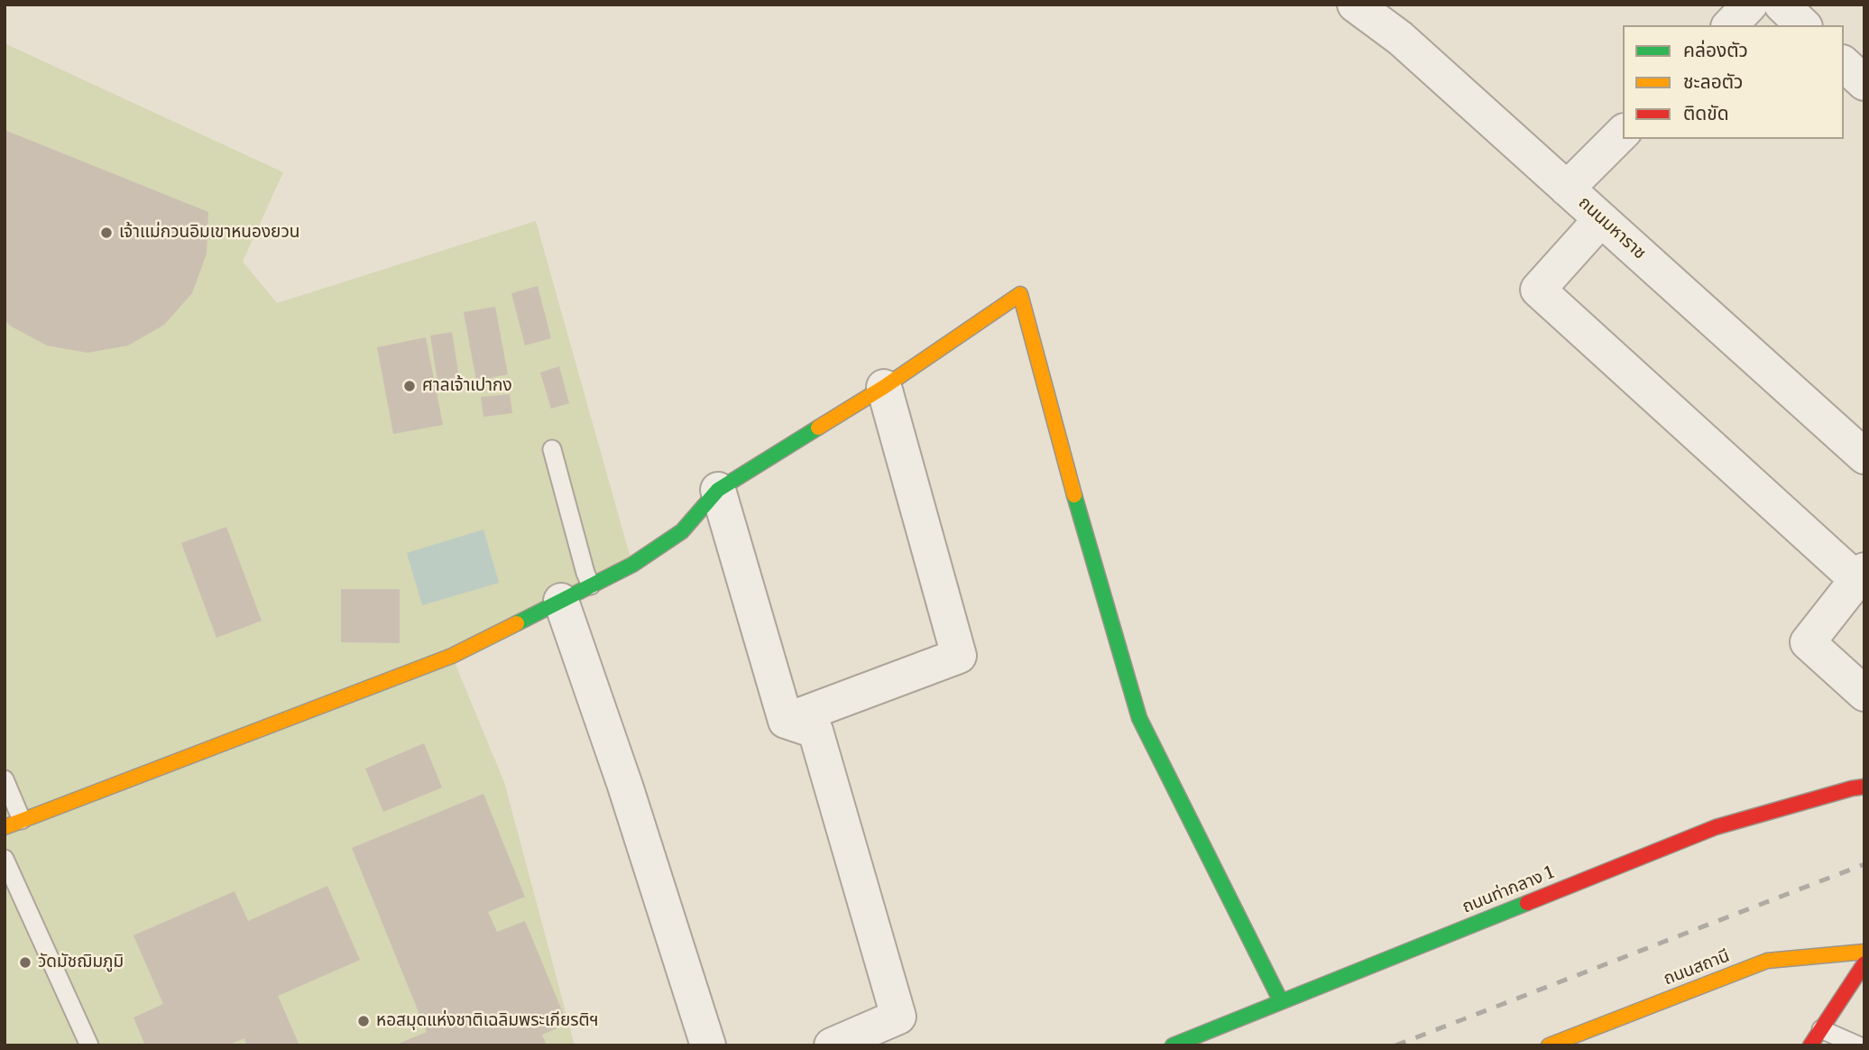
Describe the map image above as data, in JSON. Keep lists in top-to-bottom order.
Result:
{
  "streets": {
    "street": ["ถนนมหาราช", "ถนนท่ากลาง 1", "ถนนสถานี"]
  },
  "places": [
    "เจ้าเเม่กวนอิมเขาหนองยวน",
    "ศาลเจ้าเปากง",
    "วัดมัชฌิมภูมิ",
    "หอสมุดแห่งชาติเฉลิมพระเกียรติฯ"
  ],
  "legend": ["คล่องตัว", "ชะลอตัว", "ติดขัด"]
}
